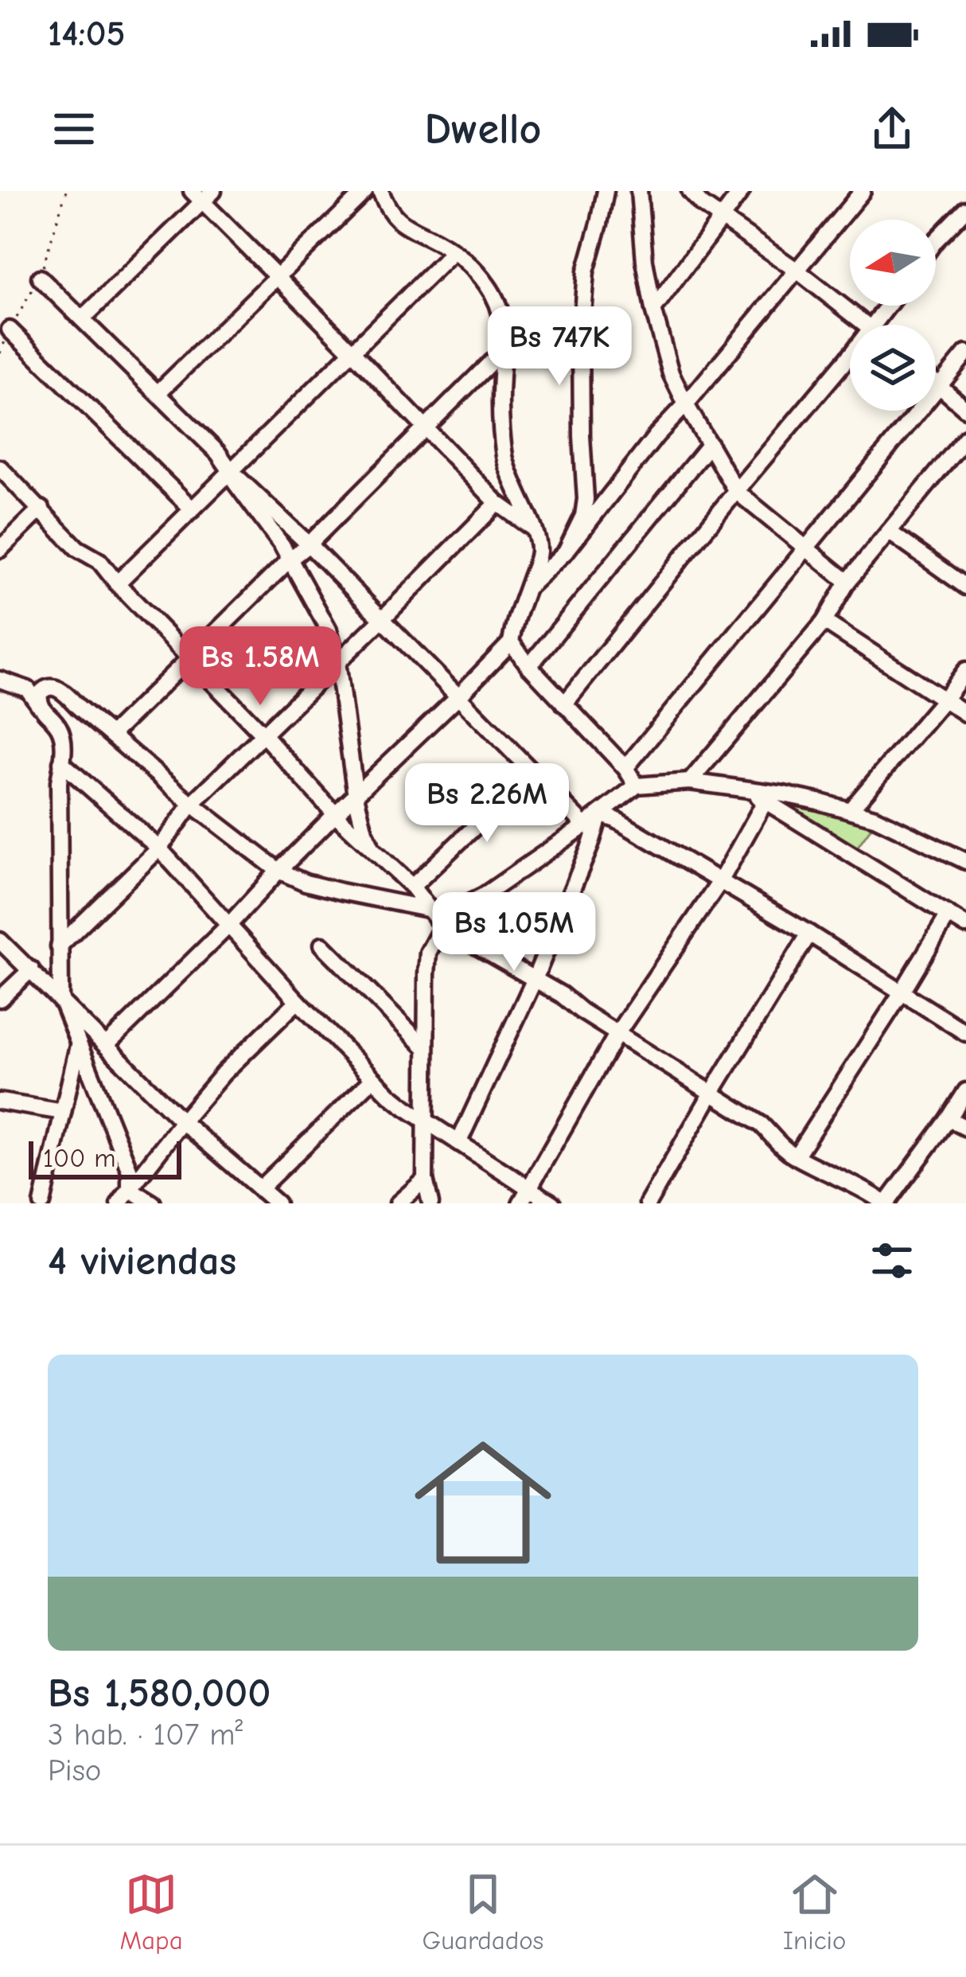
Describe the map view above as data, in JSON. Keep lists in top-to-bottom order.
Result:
{
  "scale_bar": "100 m",
  "north": "left",
  "page": {
    "status": "14:05",
    "header": "Dwello",
    "price": [
      "Bs 747K",
      "Bs 1.58M",
      "Bs 2.26M",
      "Bs 1.05M"
    ],
    "scale": "100 m",
    "heading": "4 viviendas",
    "list": [
      {
        "name": "Bs 1,580,000",
        "note": "3 hab. · 107 m² · Piso"
      }
    ],
    "tabs": ["Mapa", "Guardados", "Inicio"]
  }
}
